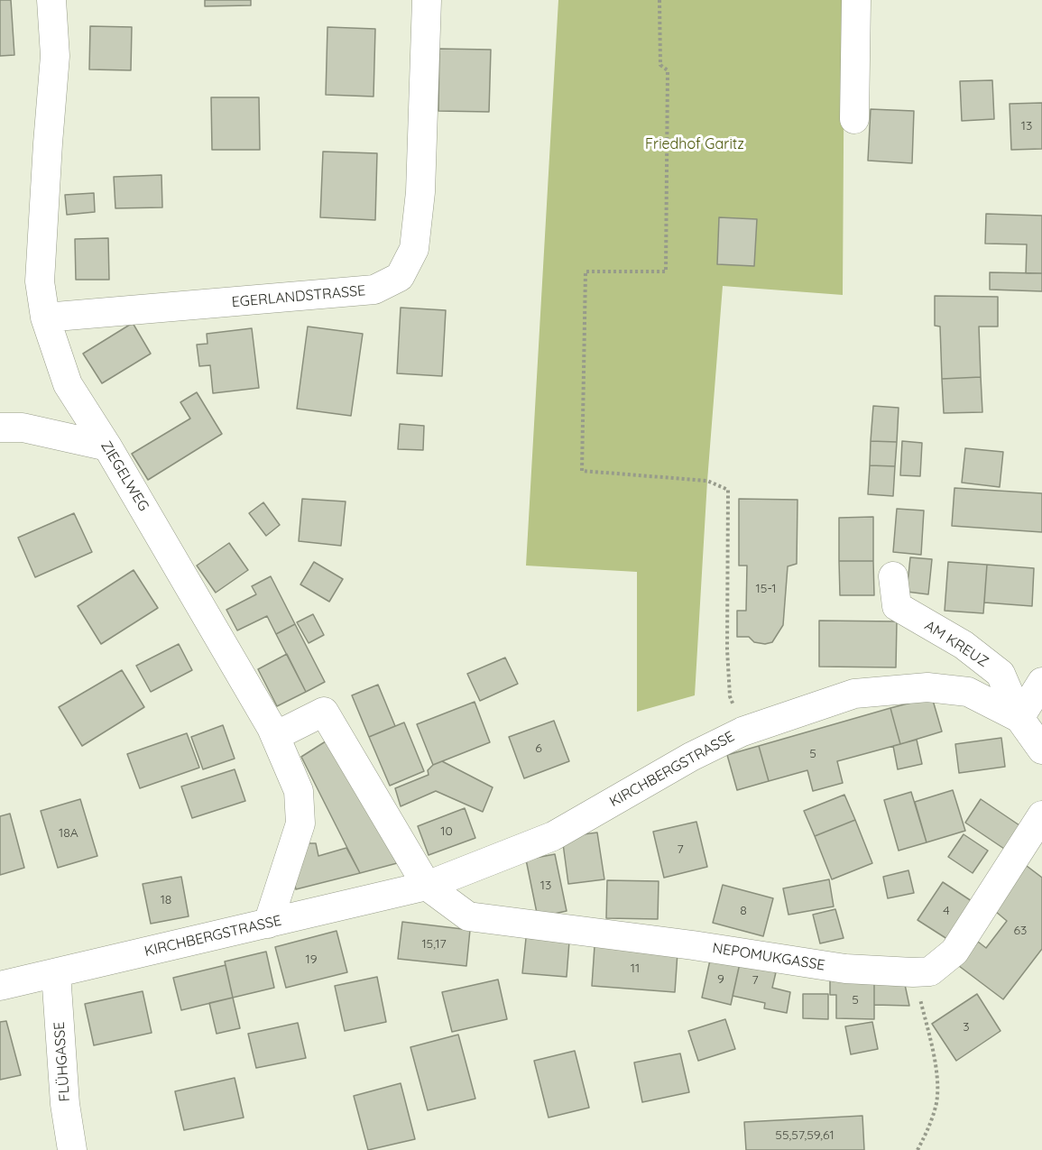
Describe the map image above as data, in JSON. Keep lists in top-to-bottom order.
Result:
{
  "streets": {
    "street": [
      "EGERLANDSTRASSE",
      "ZIEGELWEG",
      "AM KREUZ",
      "KIRCHBERGSTRASSE",
      "NEPOMUKGASSE",
      "FLÜHGASSE"
    ]
  },
  "crossings": [
    ["EGERLANDSTRASSE", "ZIEGELWEG"],
    ["ZIEGELWEG", "KIRCHBERGSTRASSE"],
    ["AM KREUZ", "KIRCHBERGSTRASSE"],
    ["KIRCHBERGSTRASSE", "NEPOMUKGASSE"],
    ["KIRCHBERGSTRASSE", "FLÜHGASSE"]
  ],
  "parks": ["Friedhof Garitz"],
  "house_numbers": [
    "13",
    "15-1",
    "6",
    "5",
    "10",
    "18A",
    "7",
    "13",
    "18",
    "8",
    "4",
    "63",
    "15,17",
    "19",
    "11",
    "9",
    "7",
    "5",
    "3",
    "55,57,59,61"
  ]
}
